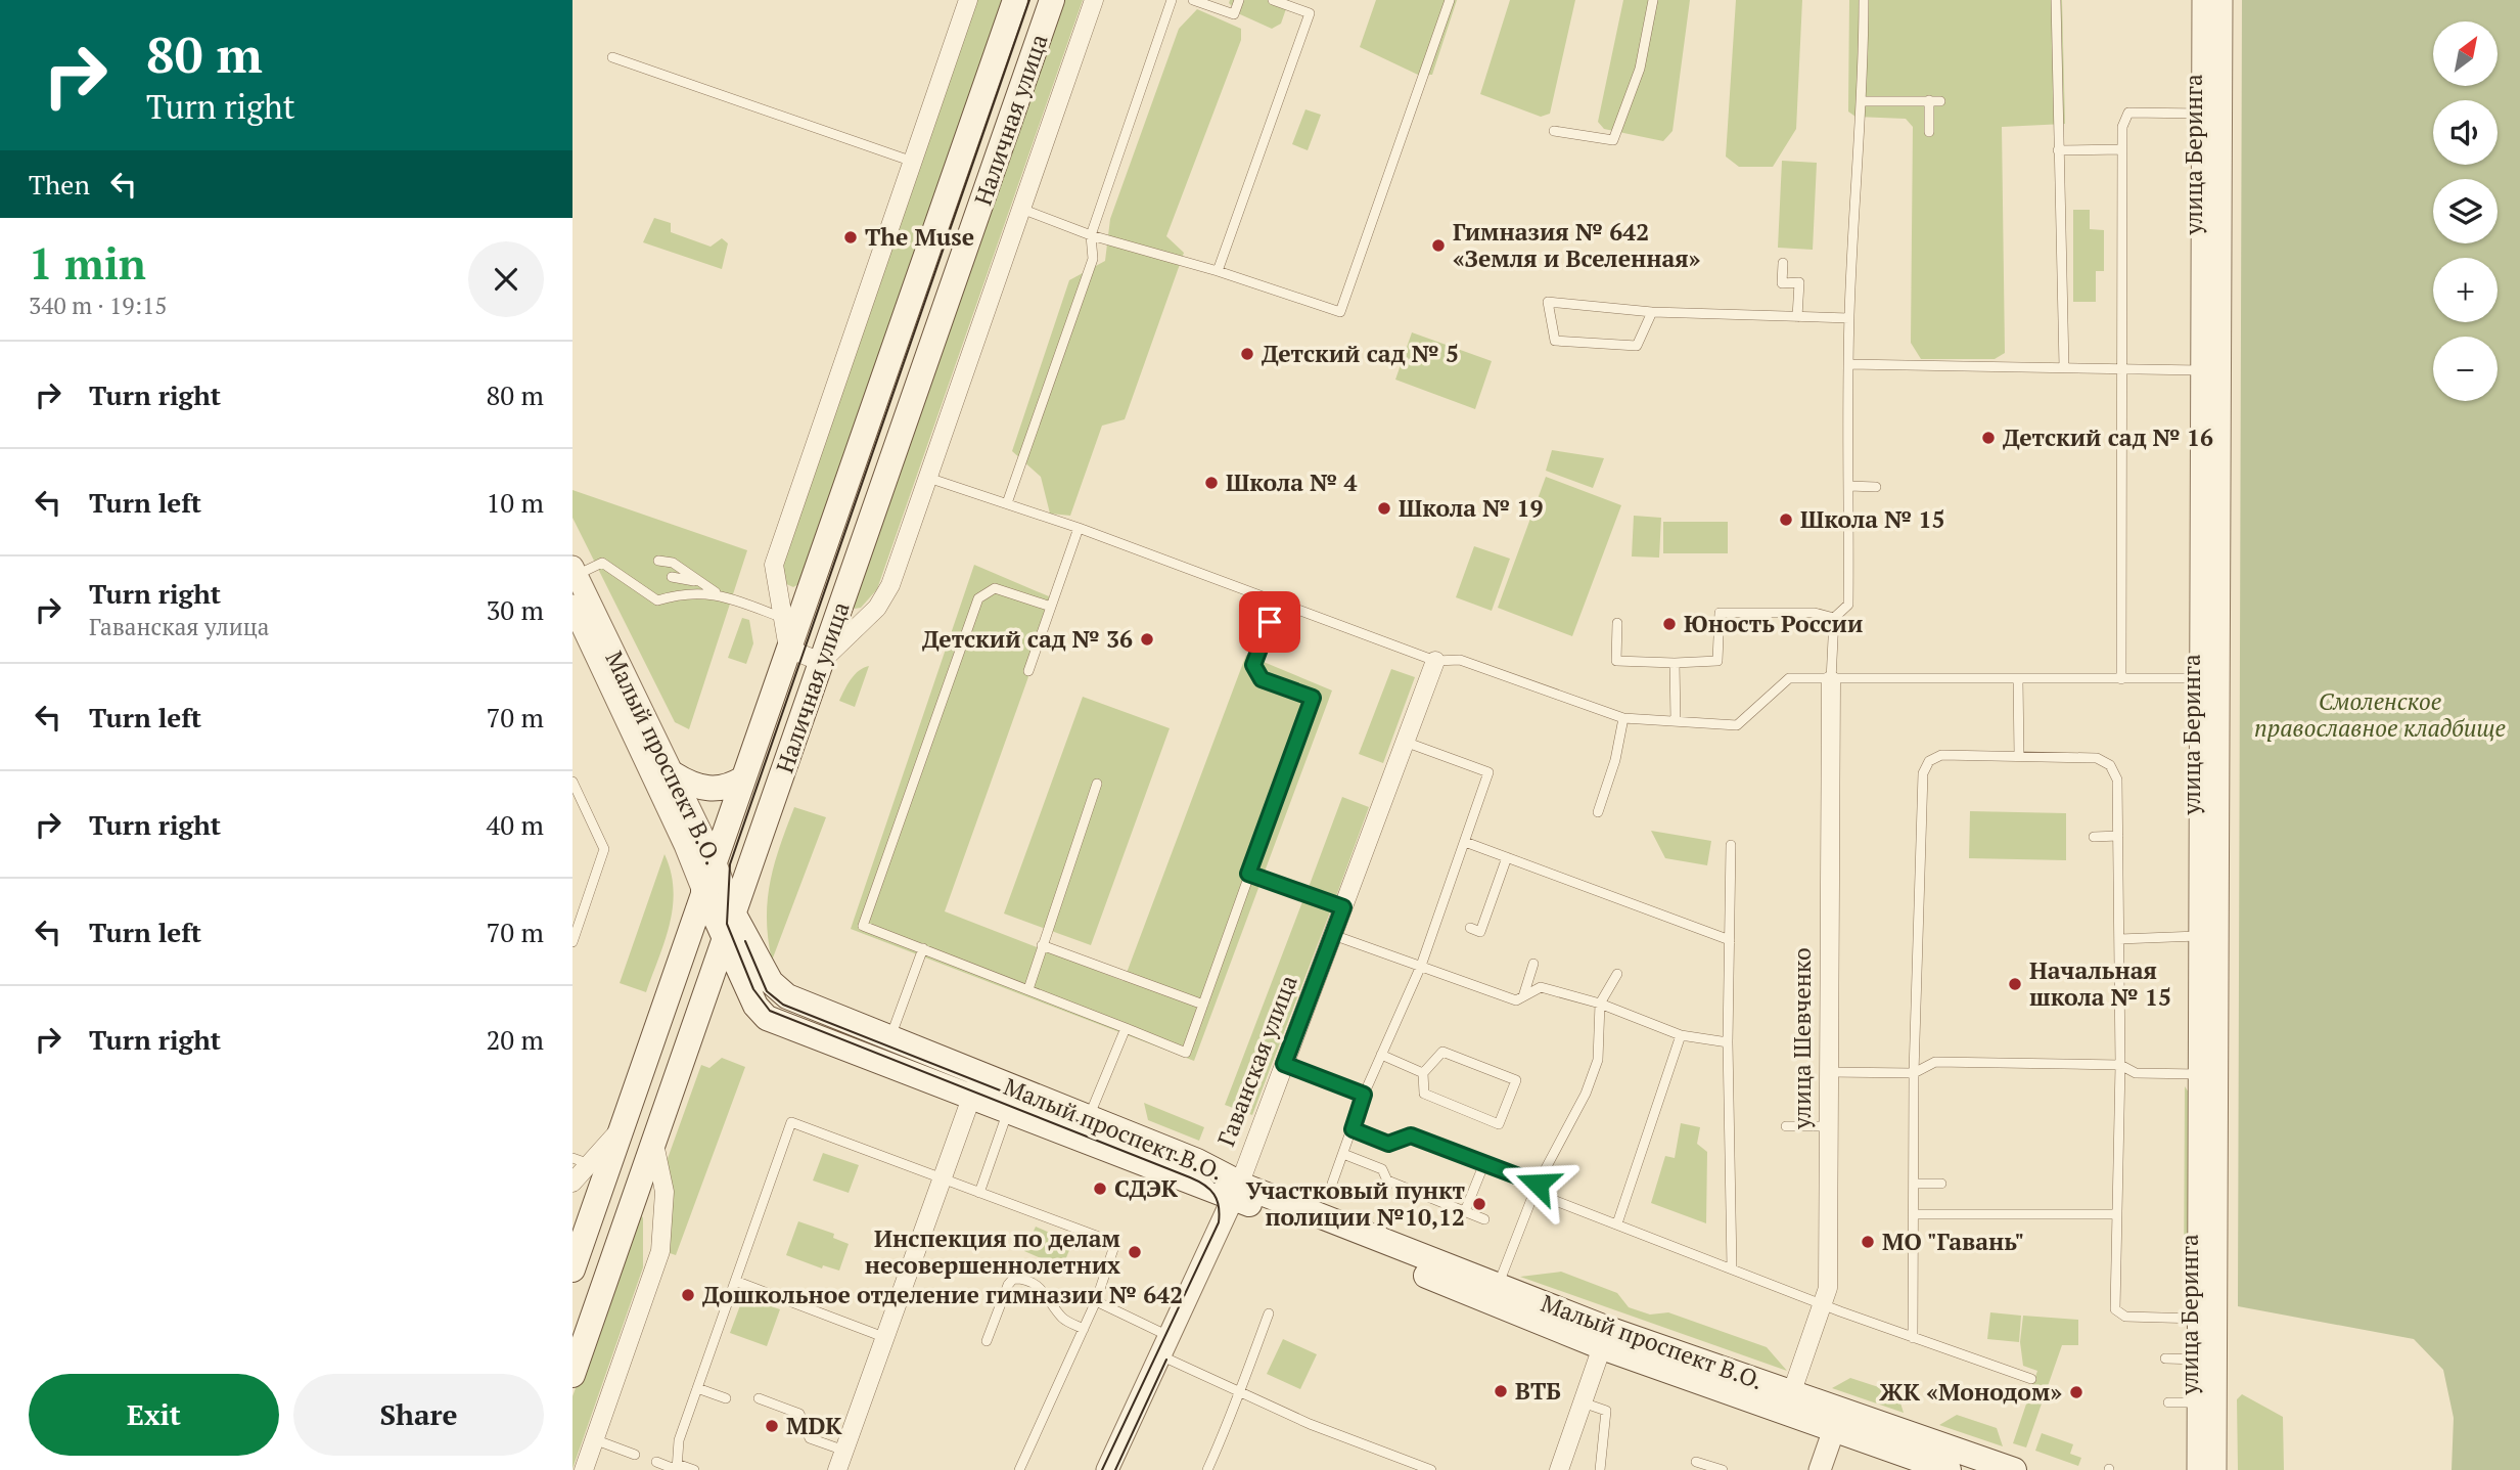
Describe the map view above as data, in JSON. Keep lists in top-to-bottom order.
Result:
{
  "streets": {
    "main road": ["Наличная улица", "Малый проспект В.О."],
    "street": ["улица Беринга", "улица Шевченко", "Гаванская улица"]
  },
  "crossings": [
    ["Наличная улица", "Малый проспект В.О."],
    ["Малый проспект В.О.", "улица Шевченко"],
    ["Малый проспект В.О.", "Гаванская улица"]
  ],
  "parks": ["Смоленское православное кладбище"],
  "places": [
    "The Muse",
    "Гимназия № 642 «Земля и Вселенная»",
    "Детский сад № 5",
    "Детский сад № 16",
    "Школа № 4",
    "Школа № 19",
    "Школа № 15",
    "Юность России",
    "Детский сад № 36",
    "Начальная школа № 15",
    "СДЭК",
    "Участковый пункт полиции №10,12",
    "МО \"Гавань\"",
    "Инспекция по делам несовершеннолетних",
    "Дошкольное отделение гимназии № 642",
    "ВТБ",
    "ЖК «Монодом»",
    "MDK"
  ],
  "north": "top right",
  "page": {
    "turn": ["80 m", "Turn right"],
    "map_buttons": ["+", "−"],
    "then": "Then",
    "heading": ["1 min", "340 m · 19:15"],
    "list": [
      {
        "name": "Turn right",
        "value": "80 m"
      },
      {
        "name": "Turn left",
        "value": "10 m"
      },
      {
        "name": "Turn right",
        "note": "Гаванская улица",
        "value": "30 m"
      },
      {
        "name": "Turn left",
        "value": "70 m"
      },
      {
        "name": "Turn right",
        "value": "40 m"
      },
      {
        "name": "Turn left",
        "value": "70 m"
      },
      {
        "name": "Turn right",
        "value": "20 m"
      }
    ],
    "buttons": ["Exit", "Share"]
  }
}
